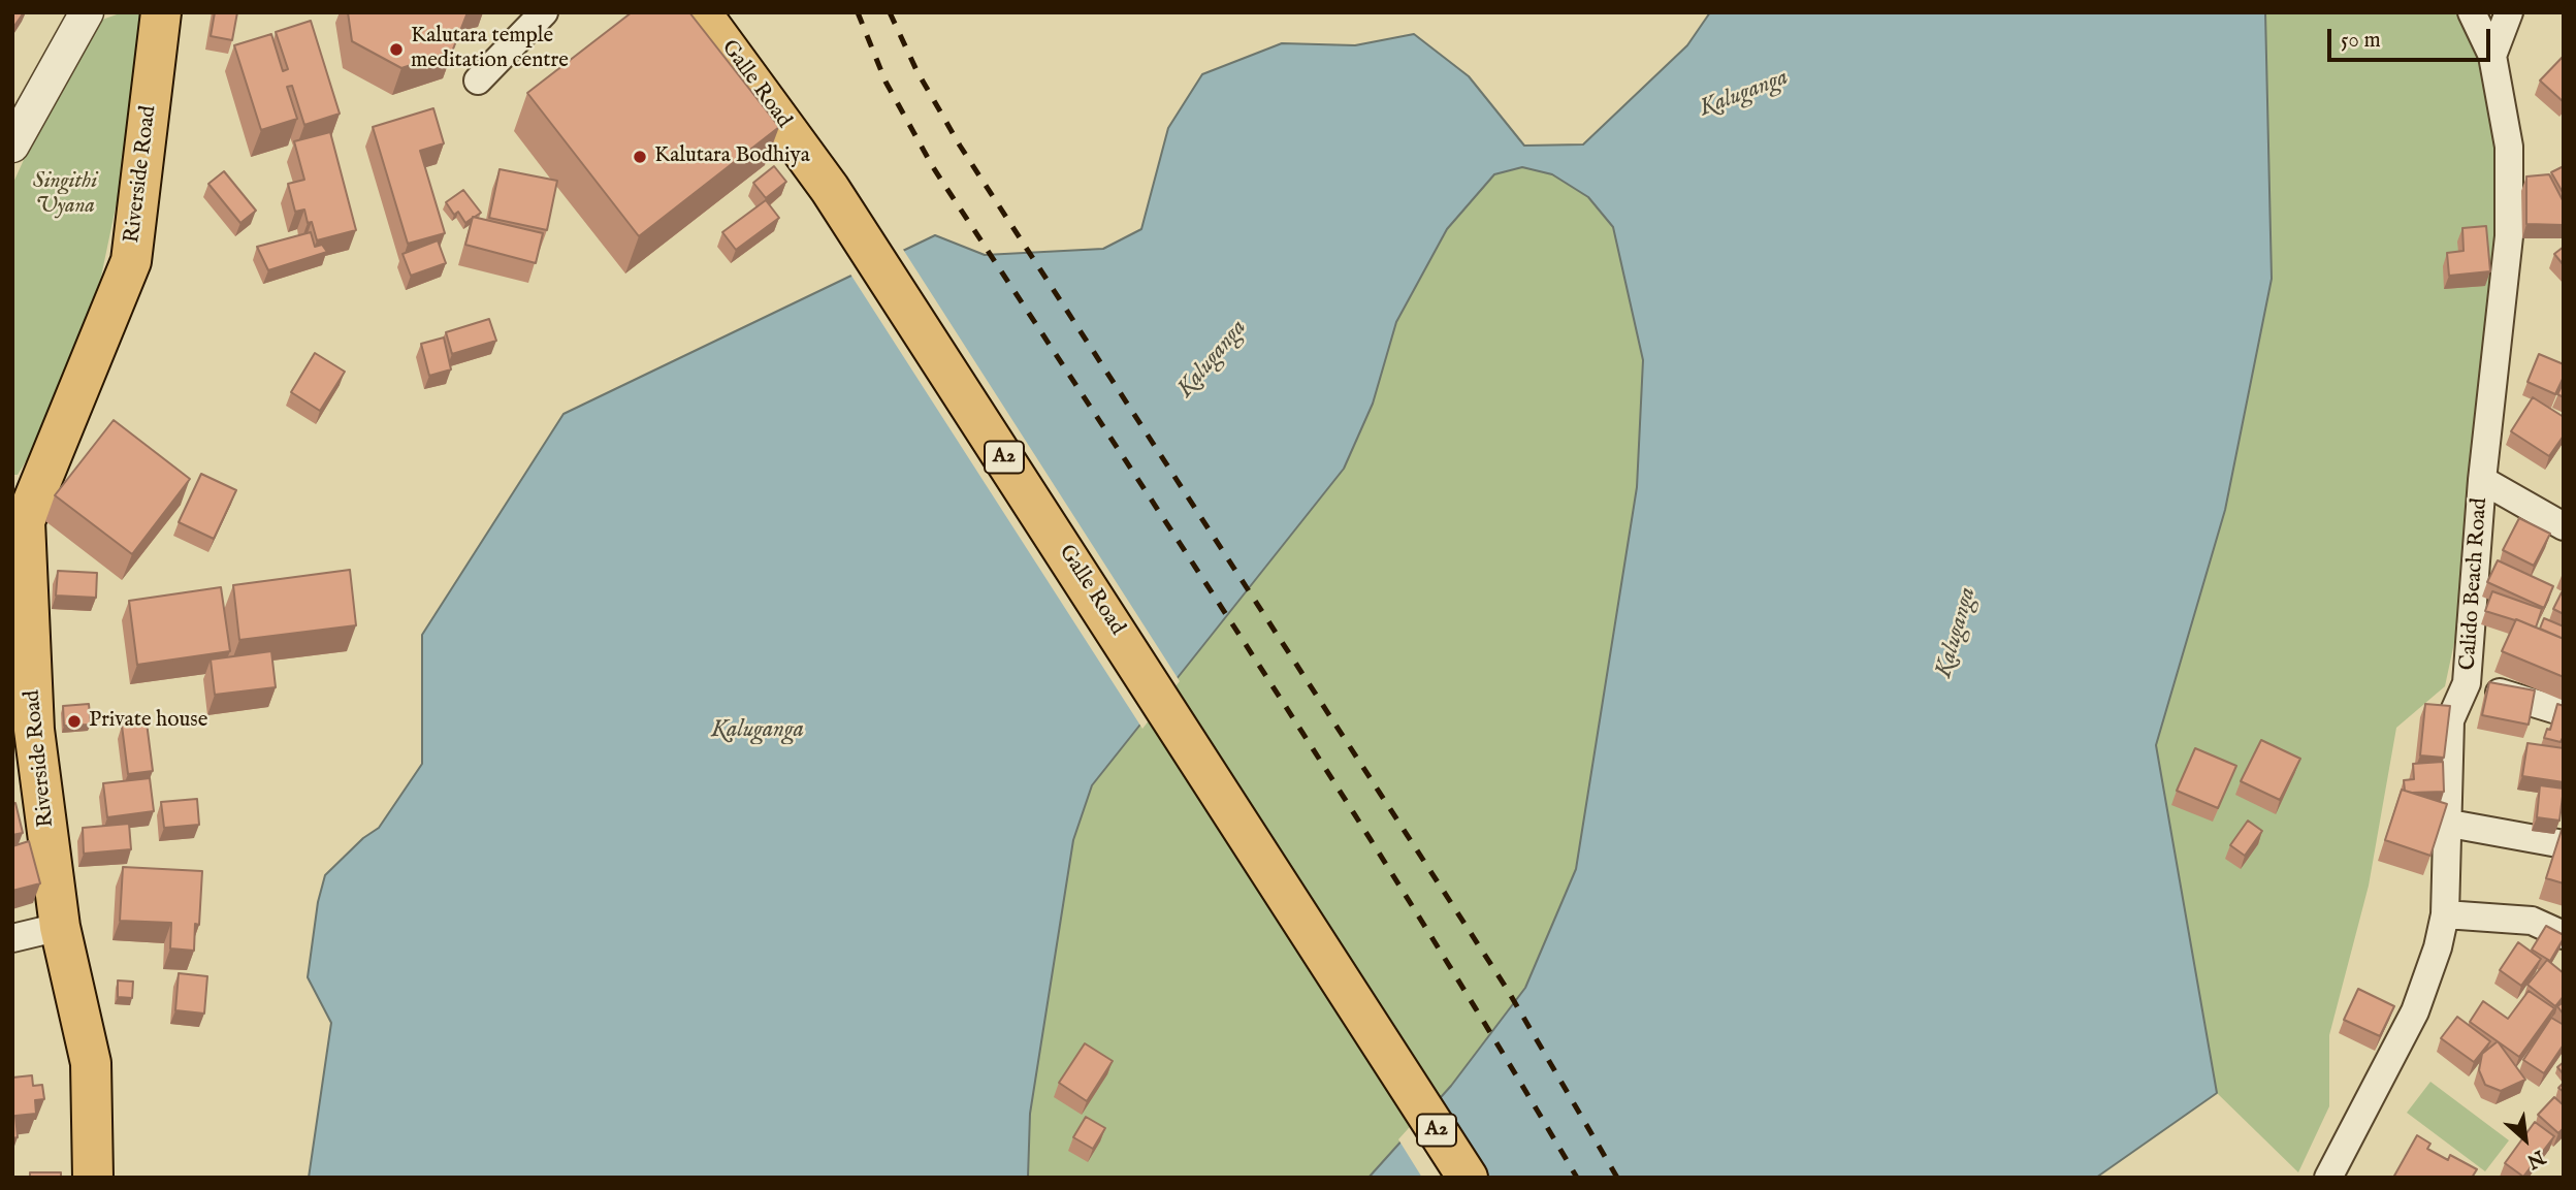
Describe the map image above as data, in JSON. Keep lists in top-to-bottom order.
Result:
{
  "streets": {
    "main road": ["Galle Road", "Riverside Road", "A2"],
    "street": ["Calido Beach Road"]
  },
  "water": ["Kaluganga"],
  "parks": ["Singithi Uyana"],
  "places": ["Kalutara temple meditation centre", "Kalutara Bodhiya", "Private house"],
  "scale_bar": "50 m",
  "north": "bottom right"
}
